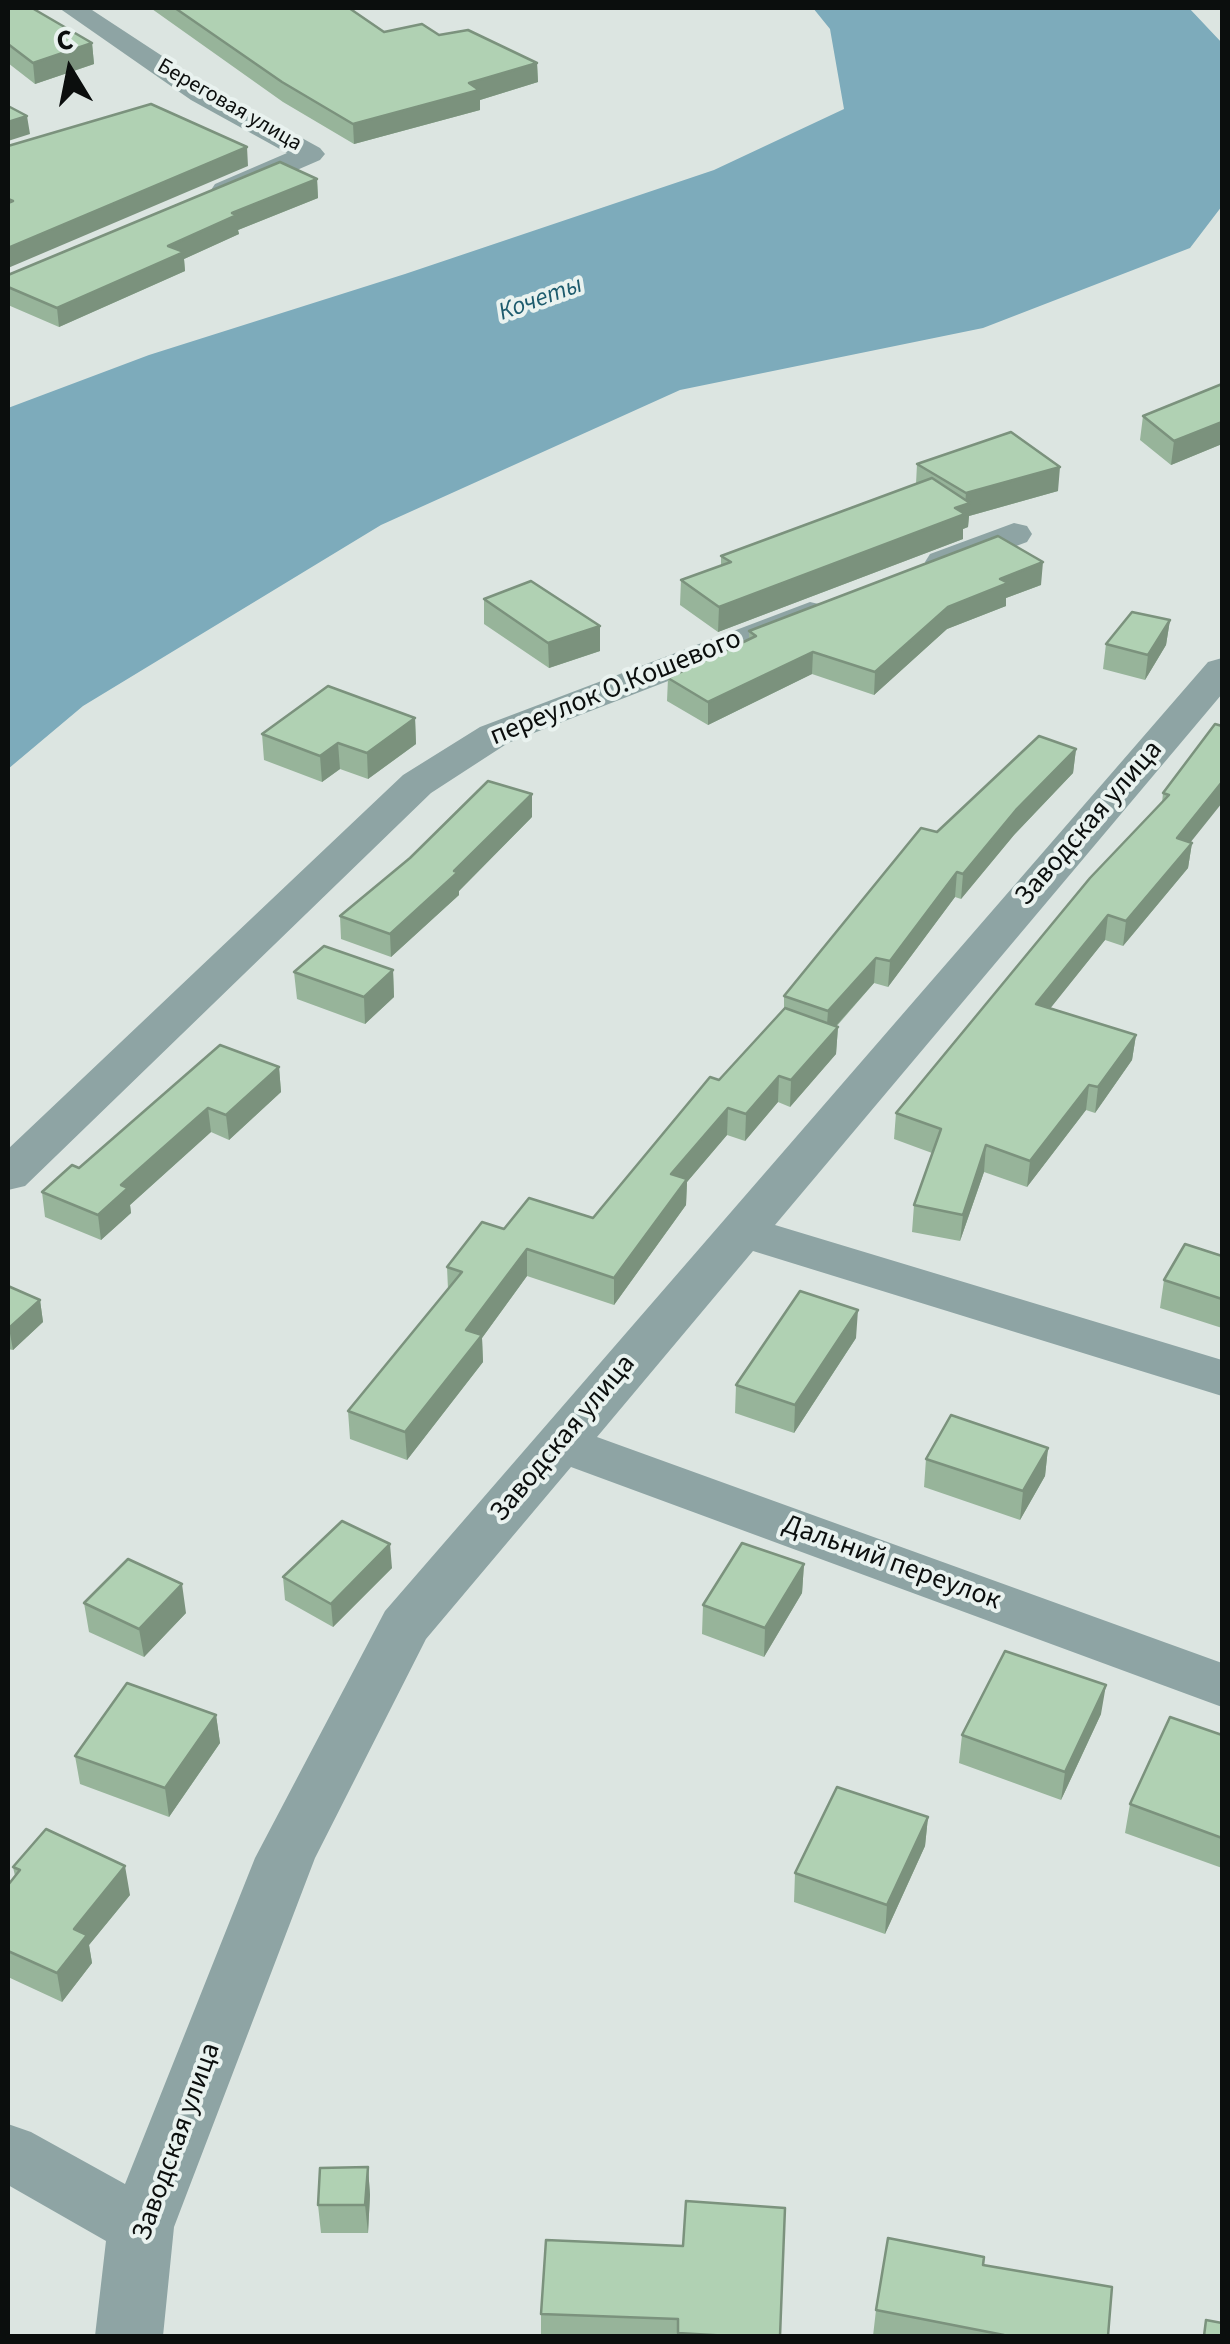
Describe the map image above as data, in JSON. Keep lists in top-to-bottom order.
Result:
{
  "streets": {
    "street": [
      "Береговая улица",
      "переулок О.Кошевого",
      "Заводская улица",
      "Дальний переулок"
    ]
  },
  "crossings": [
    ["Заводская улица", "Дальний переулок"]
  ],
  "water": ["Кочеты"],
  "north": "top"
}
